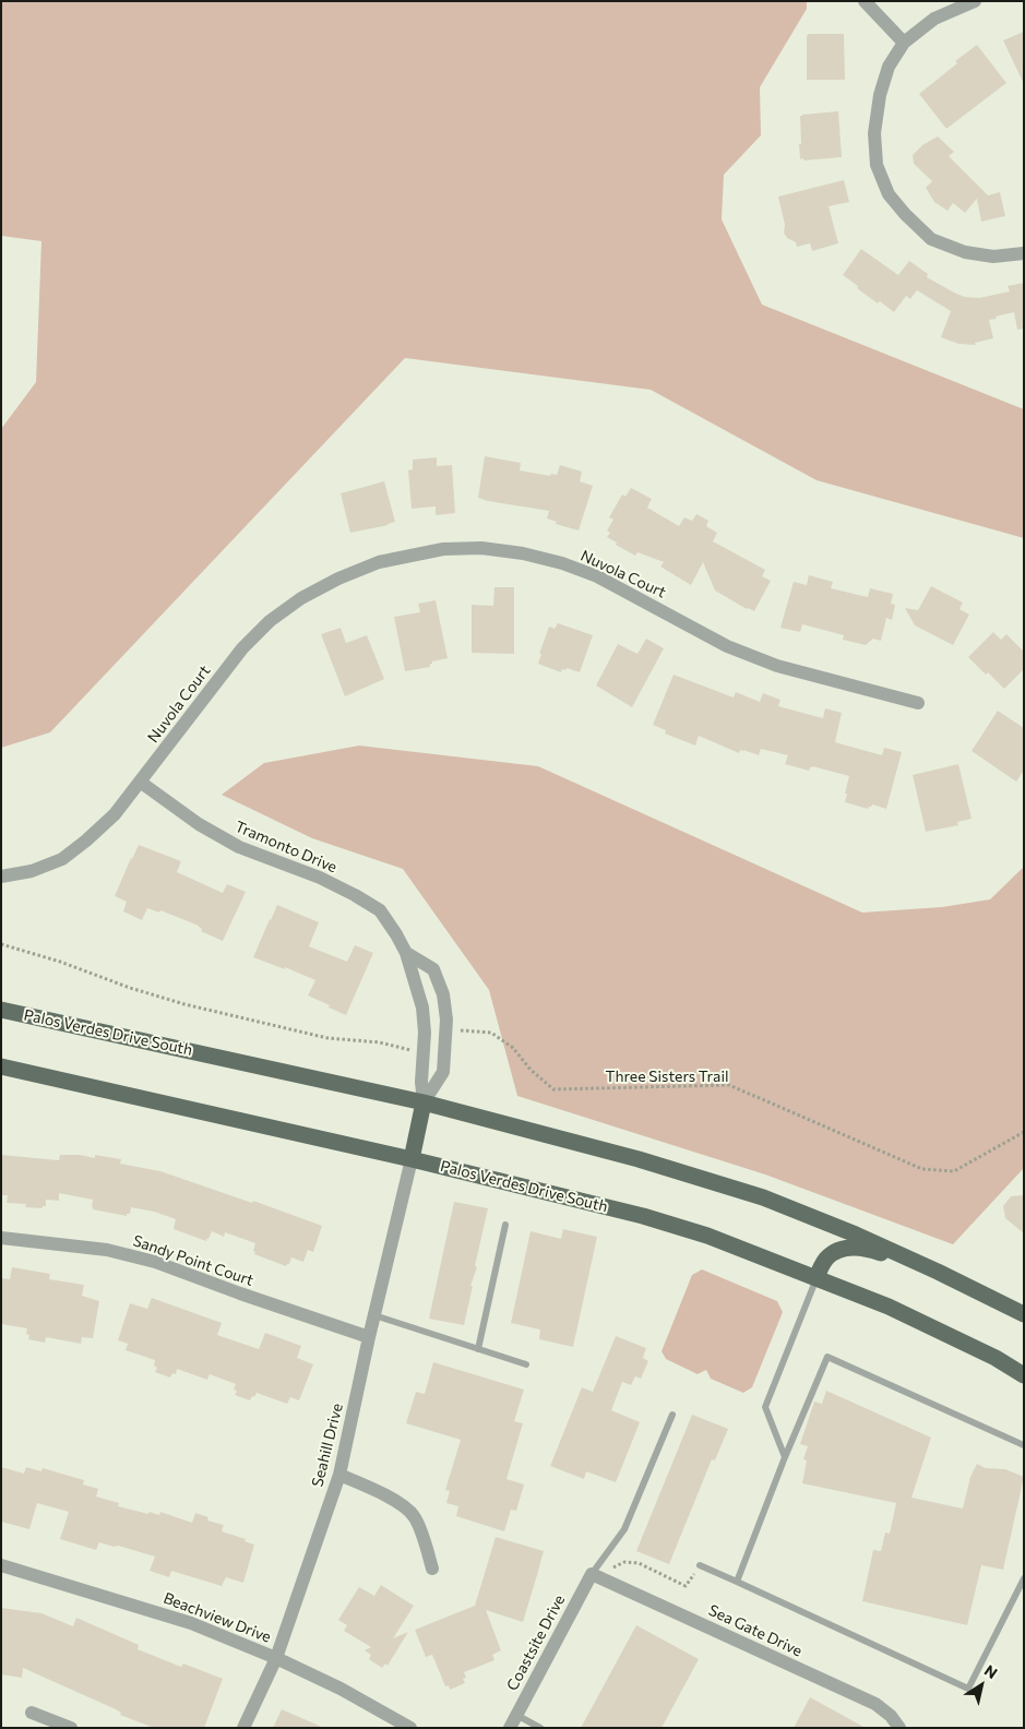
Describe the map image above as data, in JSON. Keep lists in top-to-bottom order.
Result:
{
  "streets": {
    "main road": ["Palos Verdes Drive South"],
    "street": [
      "Nuvola Court",
      "Tramonto Drive",
      "Sandy Point Court",
      "Seahill Drive",
      "Beachview Drive",
      "Sea Gate Drive",
      "Coastsite Drive"
    ],
    "path": ["Three Sisters Trail"]
  },
  "crossings": [
    ["Nuvola Court", "Tramonto Drive"],
    ["Tramonto Drive", "Palos Verdes Drive South"],
    ["Palos Verdes Drive South", "Seahill Drive"],
    ["Sandy Point Court", "Seahill Drive"],
    ["Seahill Drive", "Beachview Drive"],
    ["Sea Gate Drive", "Coastsite Drive"]
  ],
  "north": "top right"
}
